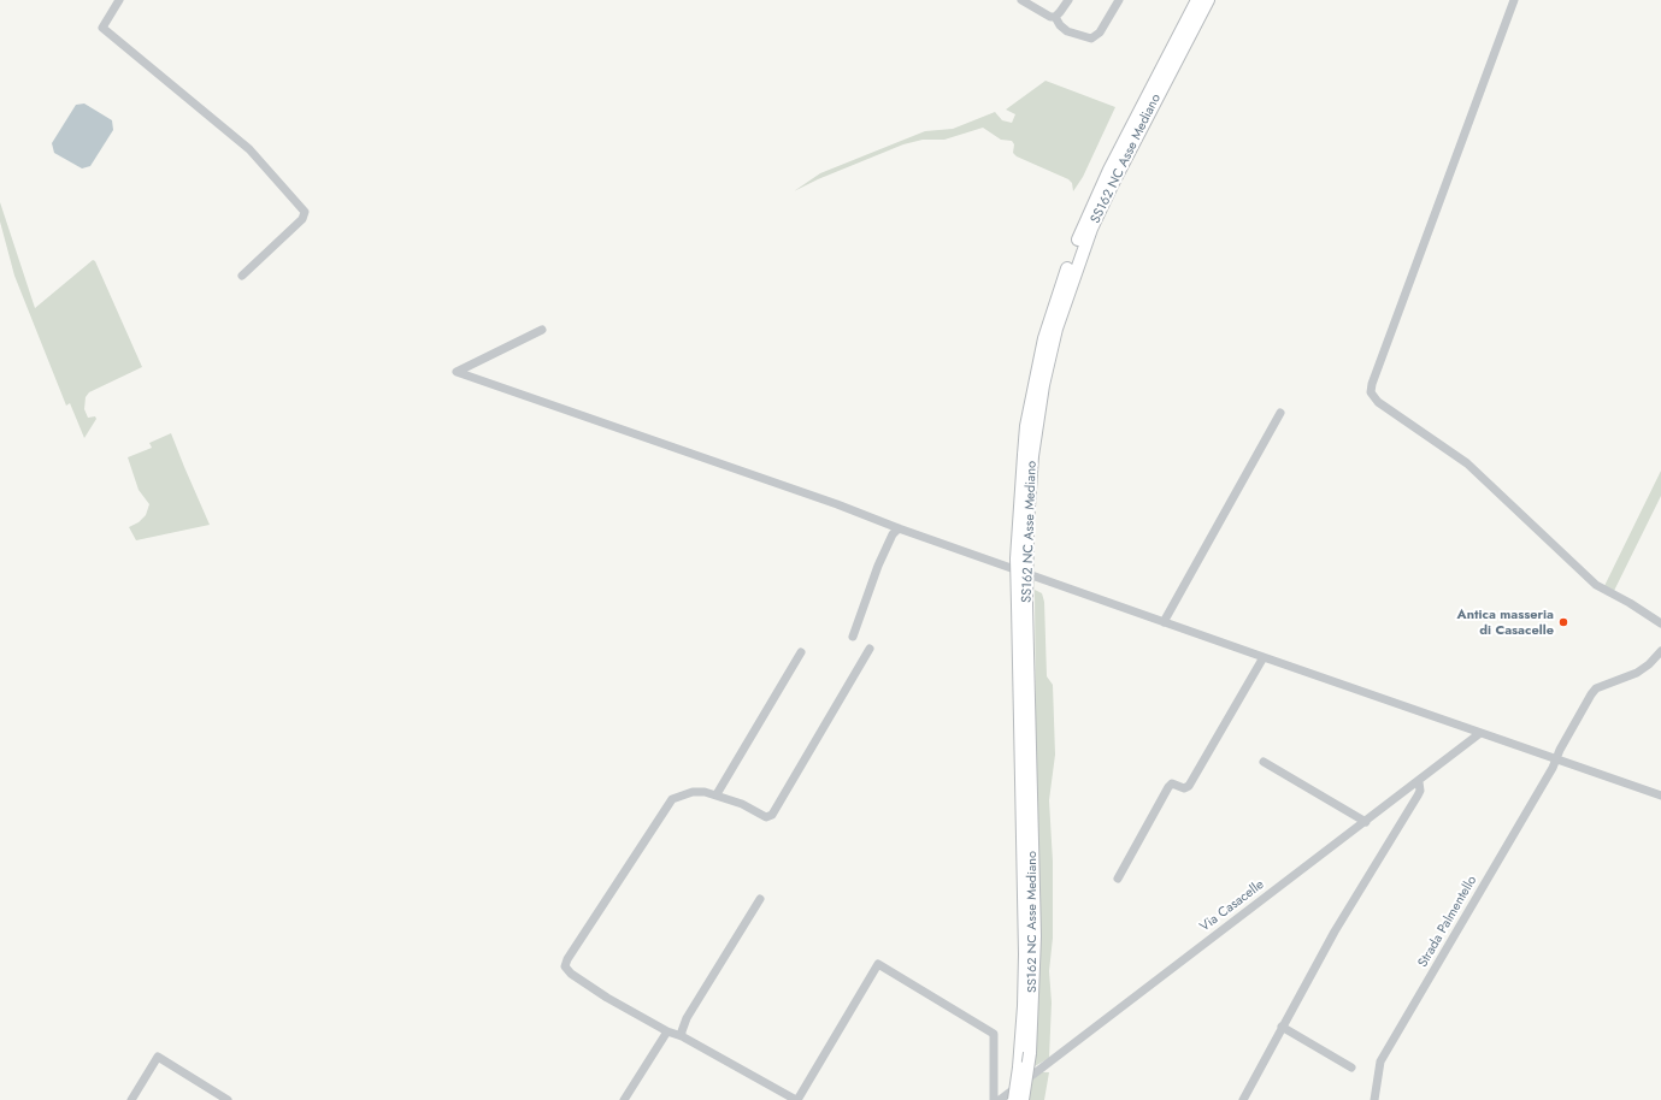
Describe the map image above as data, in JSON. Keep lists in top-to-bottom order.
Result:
{
  "streets": {
    "highway": ["SS162 NC Asse Mediano"],
    "street": ["Via Casacelle", "Strada Palmentello"]
  },
  "places": ["Antica masseria di Casacelle"]
}
